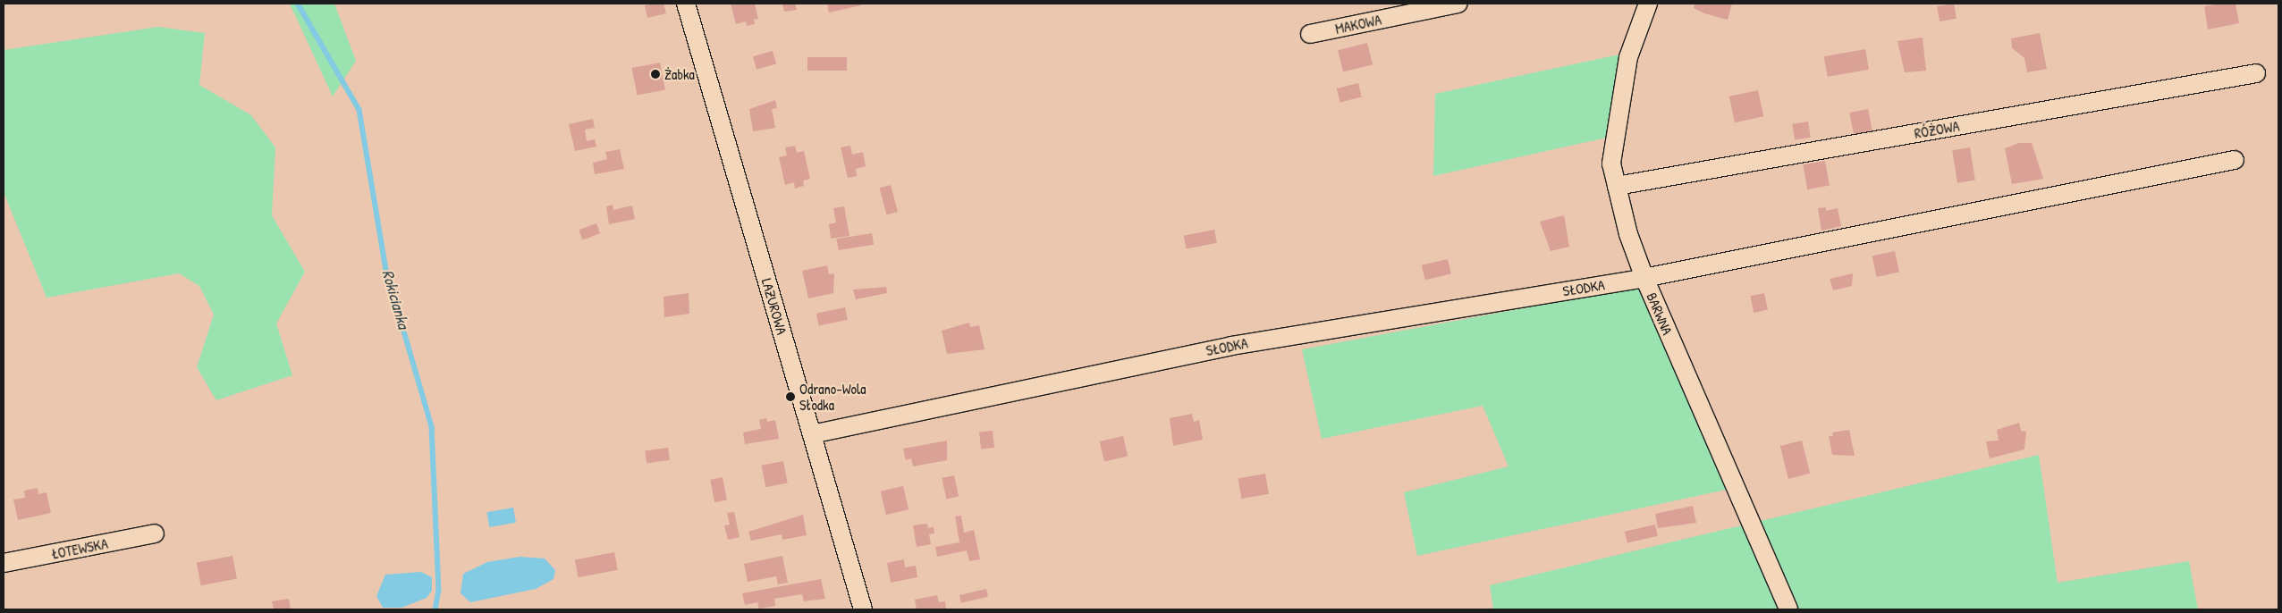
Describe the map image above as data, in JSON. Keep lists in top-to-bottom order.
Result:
{
  "streets": {
    "street": [
      "MAKOWA",
      "RÓŻOWA",
      "SŁODKA",
      "LAZUROWA",
      "BARWNA",
      "ŁOTEWSKA"
    ]
  },
  "crossings": [
    ["RÓŻOWA", "BARWNA"],
    ["SŁODKA", "LAZUROWA"],
    ["SŁODKA", "BARWNA"]
  ],
  "water": ["Rokicianka"],
  "places": ["Żabka", "Odrano-Wola Słodka"]
}
